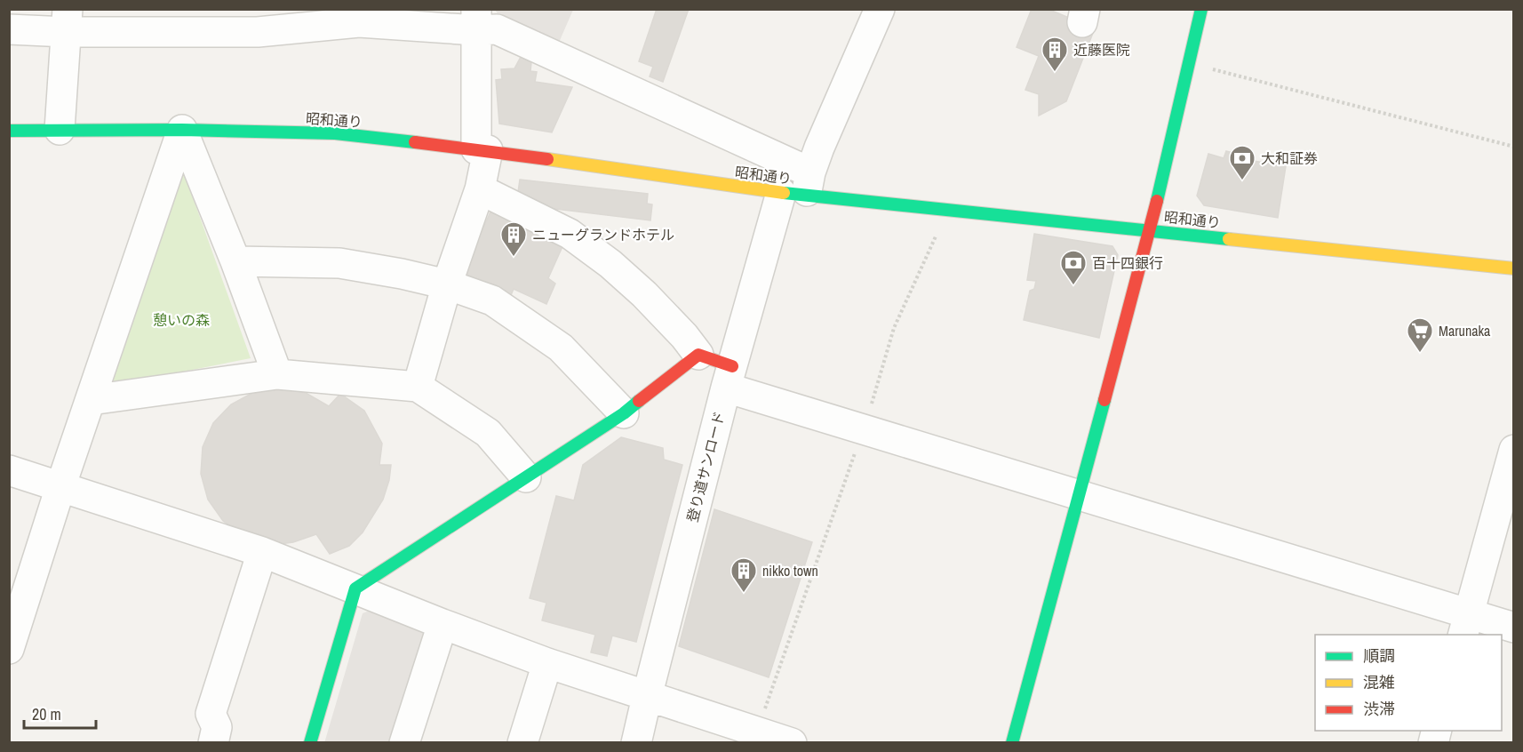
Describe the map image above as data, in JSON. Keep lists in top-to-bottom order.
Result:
{
  "streets": {
    "street": ["昭和通り", "登り道サンロード"]
  },
  "crossings": [
    ["昭和通り", "登り道サンロード"]
  ],
  "parks": ["憩いの森"],
  "places": {
    "building": ["近藤医院", "ニューグランドホテル", "nikko town"],
    "bank": ["大和証券", "百十四銀行"],
    "supermarket": ["Marunaka"]
  },
  "legend": ["順調", "混雑", "渋滞"],
  "scale_bar": "20 m"
}
